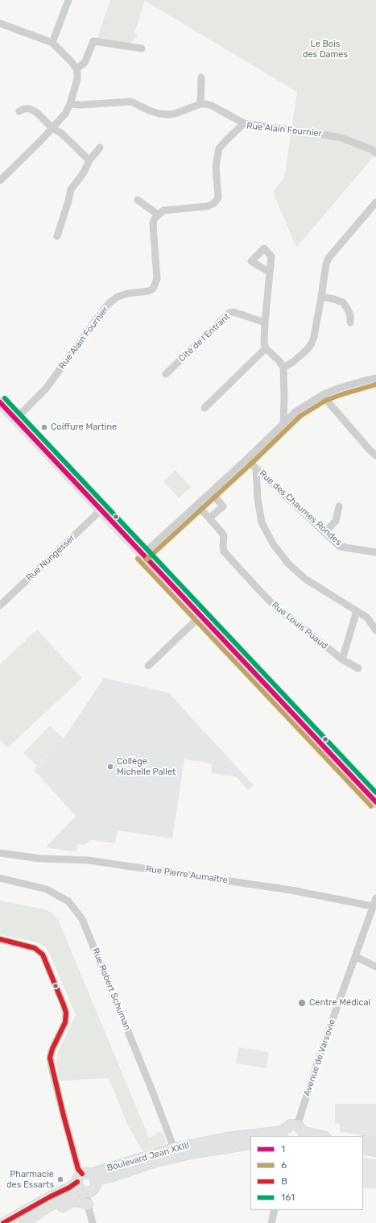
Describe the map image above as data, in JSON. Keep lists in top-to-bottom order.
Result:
{
  "streets": {
    "main road": ["Boulevard Jean XXIII"],
    "street": [
      "Rue Alain Fournier",
      "Cité de l'Entrant",
      "Rue des Chaumes Rondes",
      "Rue Nungesser",
      "Rue Louis Puaud",
      "Rue Pierre Aumaître",
      "Rue Robert Schuman",
      "Avenue de Varsovie"
    ]
  },
  "crossings": [
    ["Rue Pierre Aumaître", "Avenue de Varsovie"],
    ["Rue Robert Schuman", "Boulevard Jean XXIII"],
    ["Avenue de Varsovie", "Boulevard Jean XXIII"]
  ],
  "parks": ["Le Bois des Dames"],
  "places": [
    "Coiffure Martine",
    "Collège Michelle Pallet",
    "Centre Médical",
    "Pharmacie des Essarts"
  ],
  "lines": [
    "transit line 6",
    "transit line 161",
    "transit line 1",
    "transit line B"
  ],
  "legend": [
    "1",
    "6",
    "B",
    "161"
  ]
}
